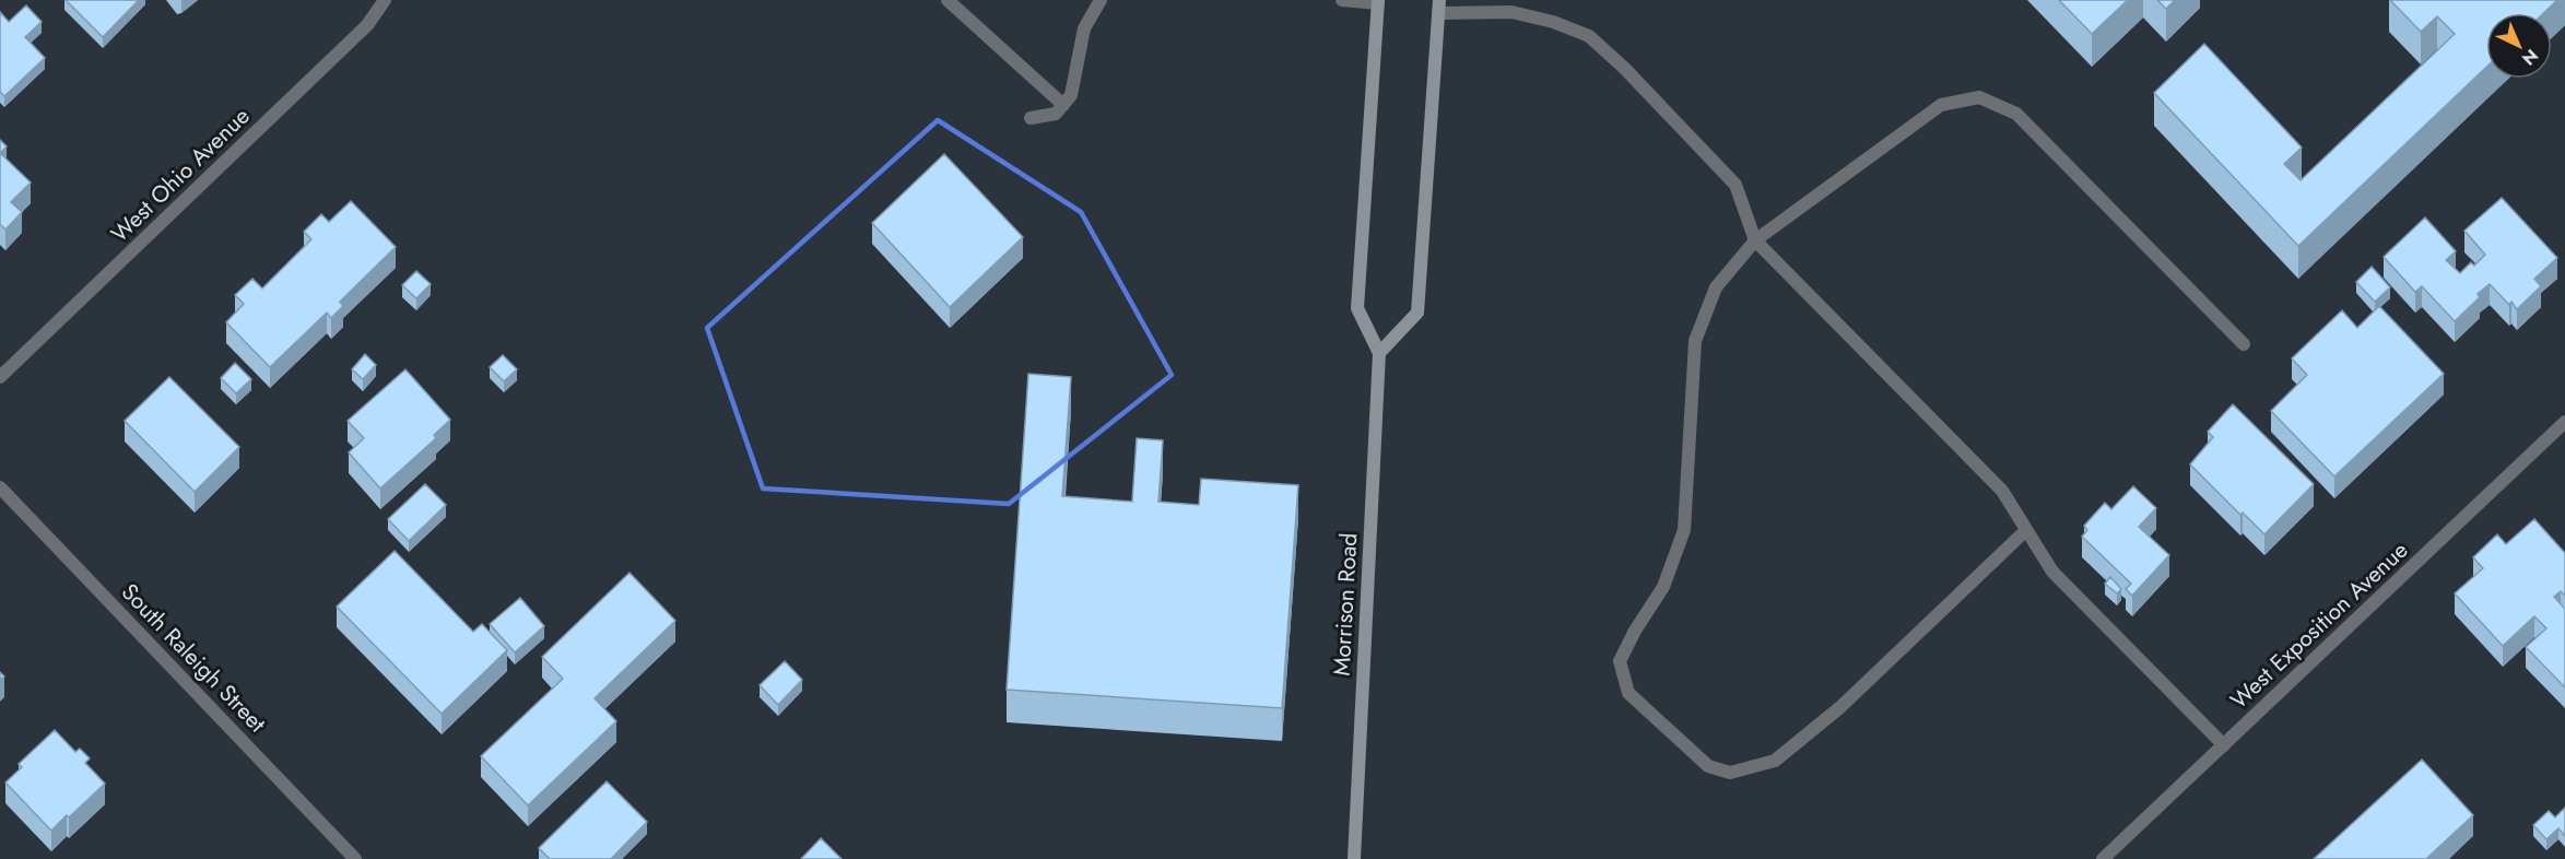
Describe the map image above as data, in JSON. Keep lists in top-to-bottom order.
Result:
{
  "streets": {
    "main road": ["Morrison Road"],
    "street": ["West Ohio Avenue", "West Exposition Avenue", "South Raleigh Street"]
  },
  "north": "bottom right"
}
